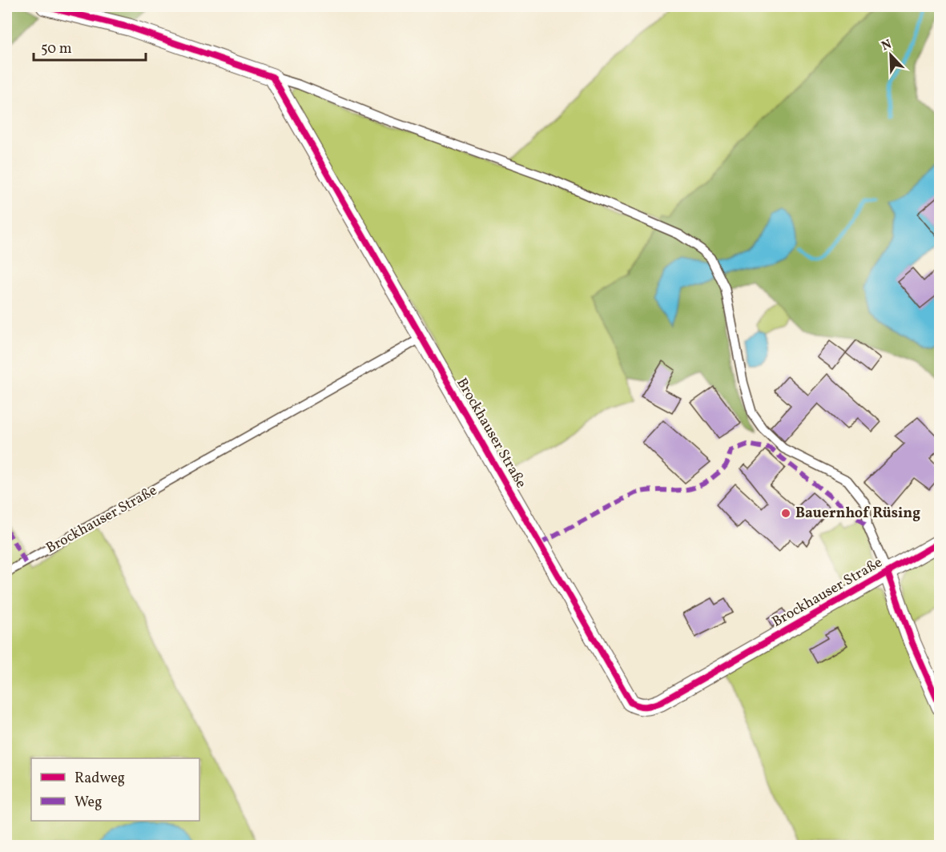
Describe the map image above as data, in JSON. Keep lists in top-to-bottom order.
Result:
{
  "streets": {
    "street": ["Brockhauser Straße"]
  },
  "places": ["Bauernhof Rüsing"],
  "legend": ["Radweg", "Weg"],
  "scale_bar": "50 m",
  "north": "top left"
}
